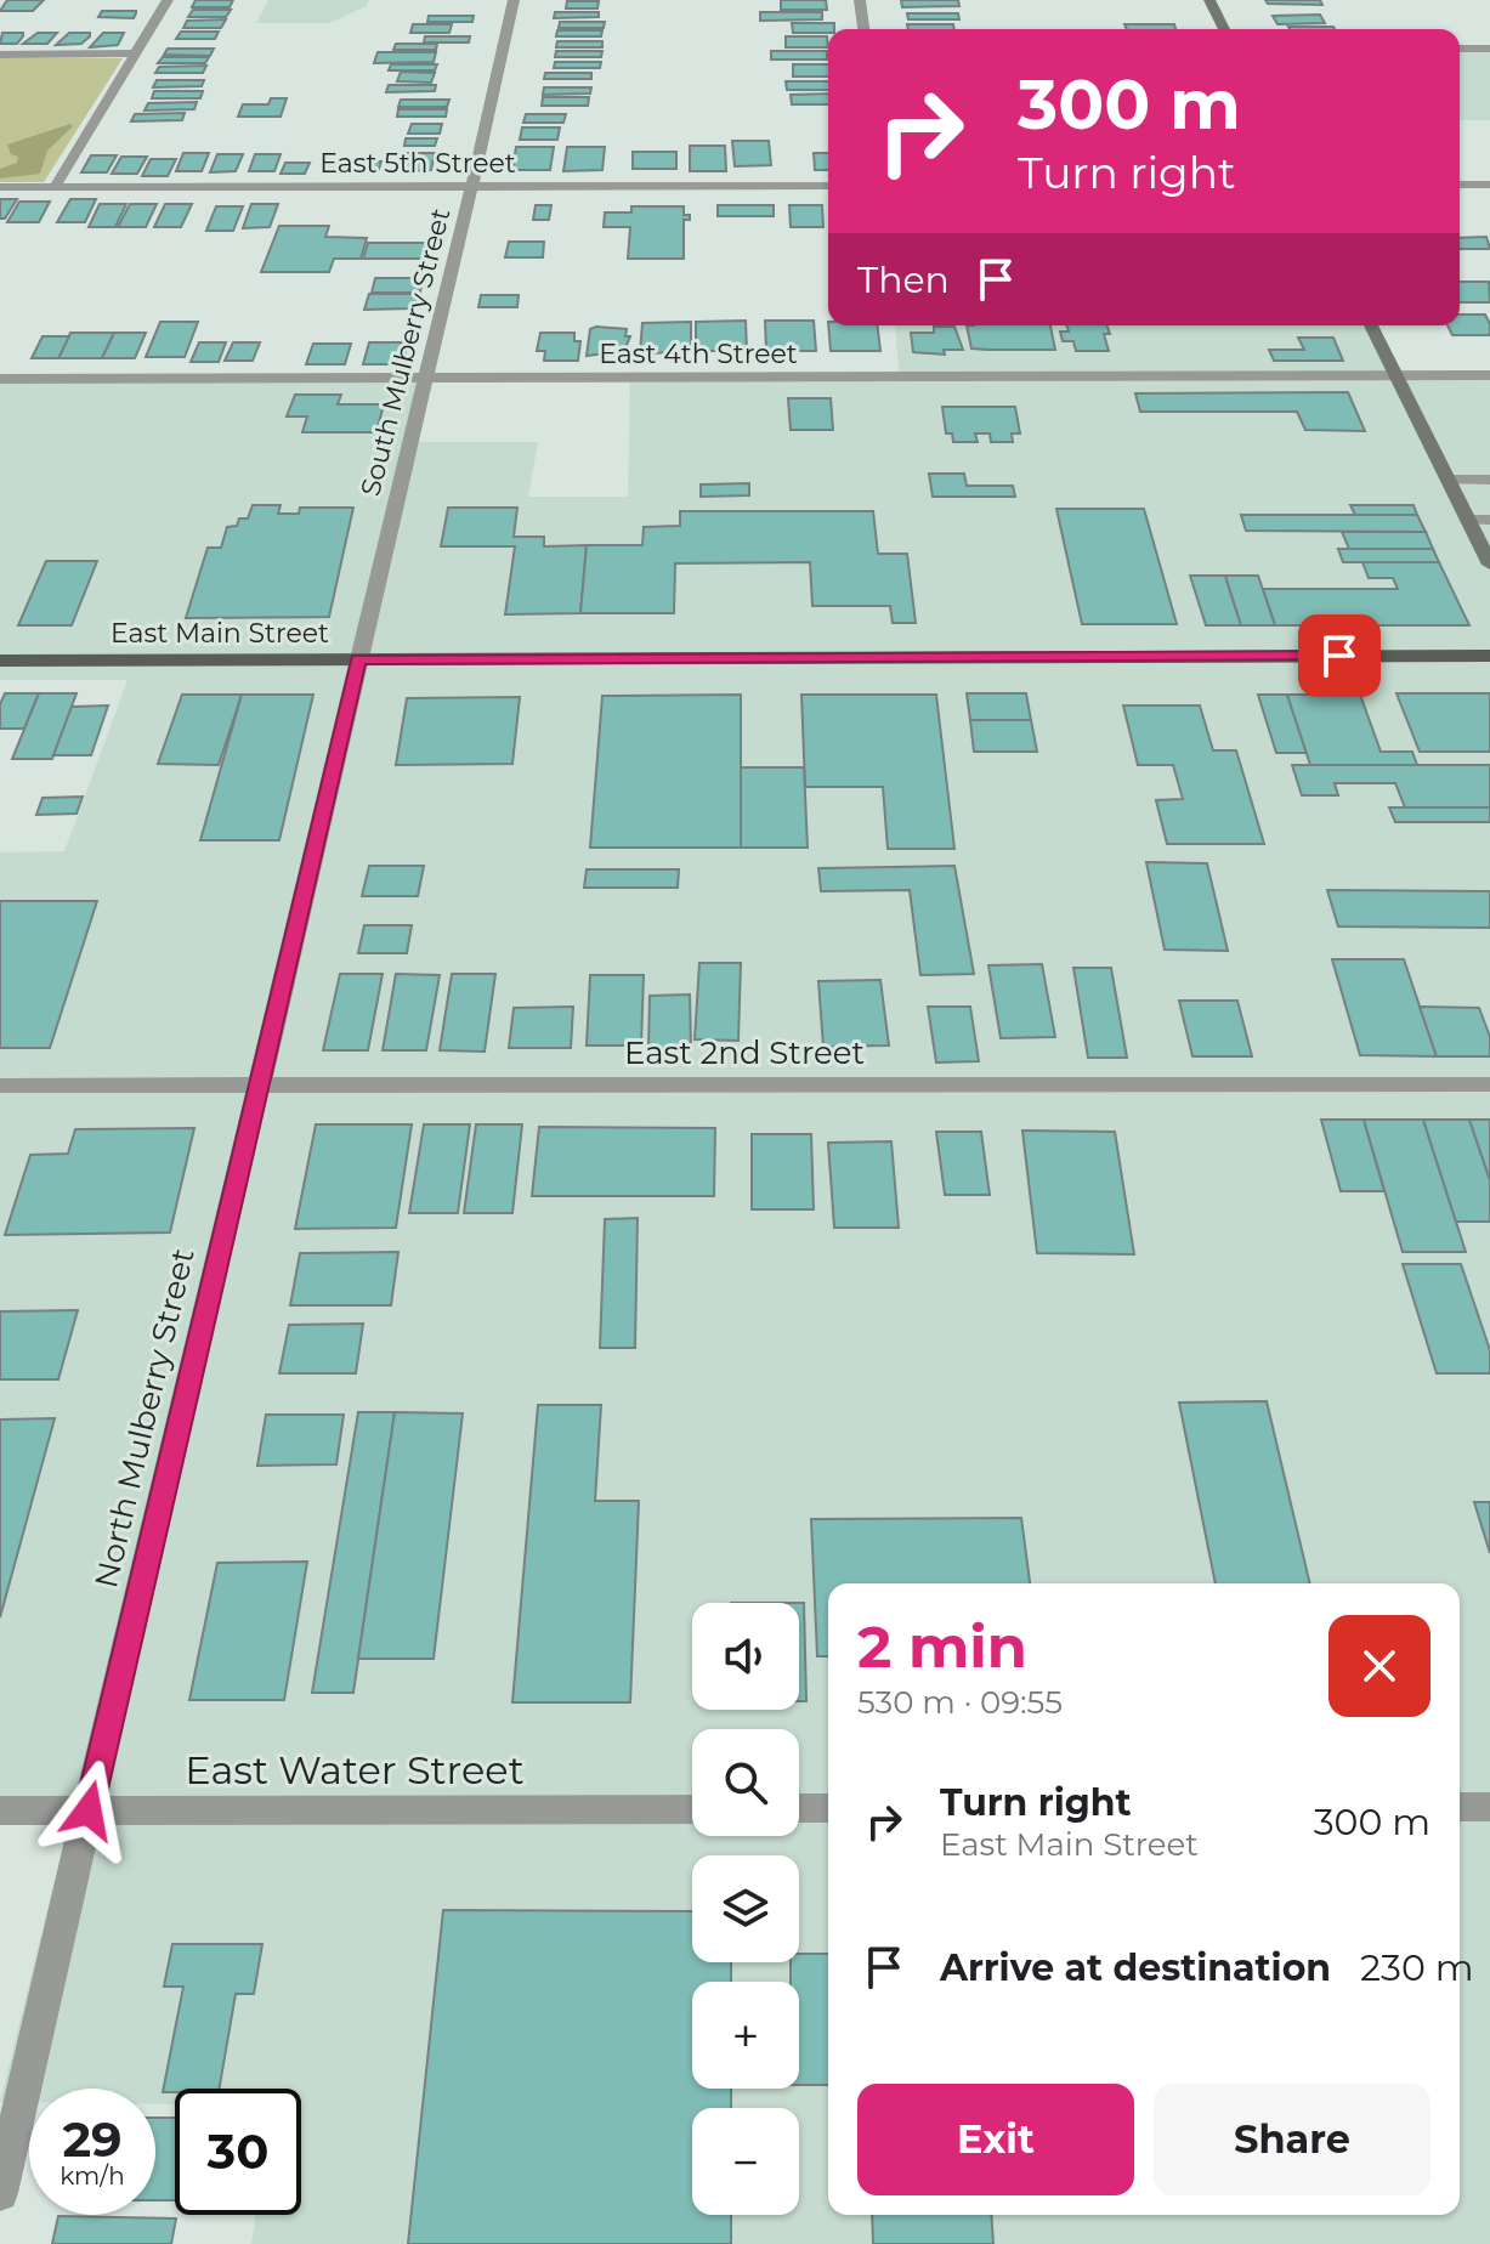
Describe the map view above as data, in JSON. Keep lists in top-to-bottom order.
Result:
{
  "streets": {
    "main road": ["East Main Street"],
    "street": [
      "East 5th Street",
      "South Mulberry Street",
      "East 4th Street",
      "East 2nd Street",
      "North Mulberry Street",
      "East Water Street"
    ]
  },
  "crossings": [
    ["East 5th Street", "South Mulberry Street"],
    ["South Mulberry Street", "East 4th Street"],
    ["South Mulberry Street", "East Main Street"],
    ["South Mulberry Street", "North Mulberry Street"],
    ["East Main Street", "North Mulberry Street"],
    ["East 2nd Street", "North Mulberry Street"],
    ["North Mulberry Street", "East Water Street"]
  ],
  "page": {
    "turn": ["300 m", "Turn right"],
    "then": "Then",
    "heading": ["2 min", "530 m · 09:55"],
    "map_buttons": ["+", "−"],
    "list": [
      {
        "name": "Turn right",
        "note": "East Main Street",
        "value": "300 m"
      },
      {
        "name": "Arrive at destination",
        "value": "230 m"
      }
    ],
    "buttons": ["Exit", "Share"],
    "speed": "29 km/h",
    "limit": "30"
  }
}
